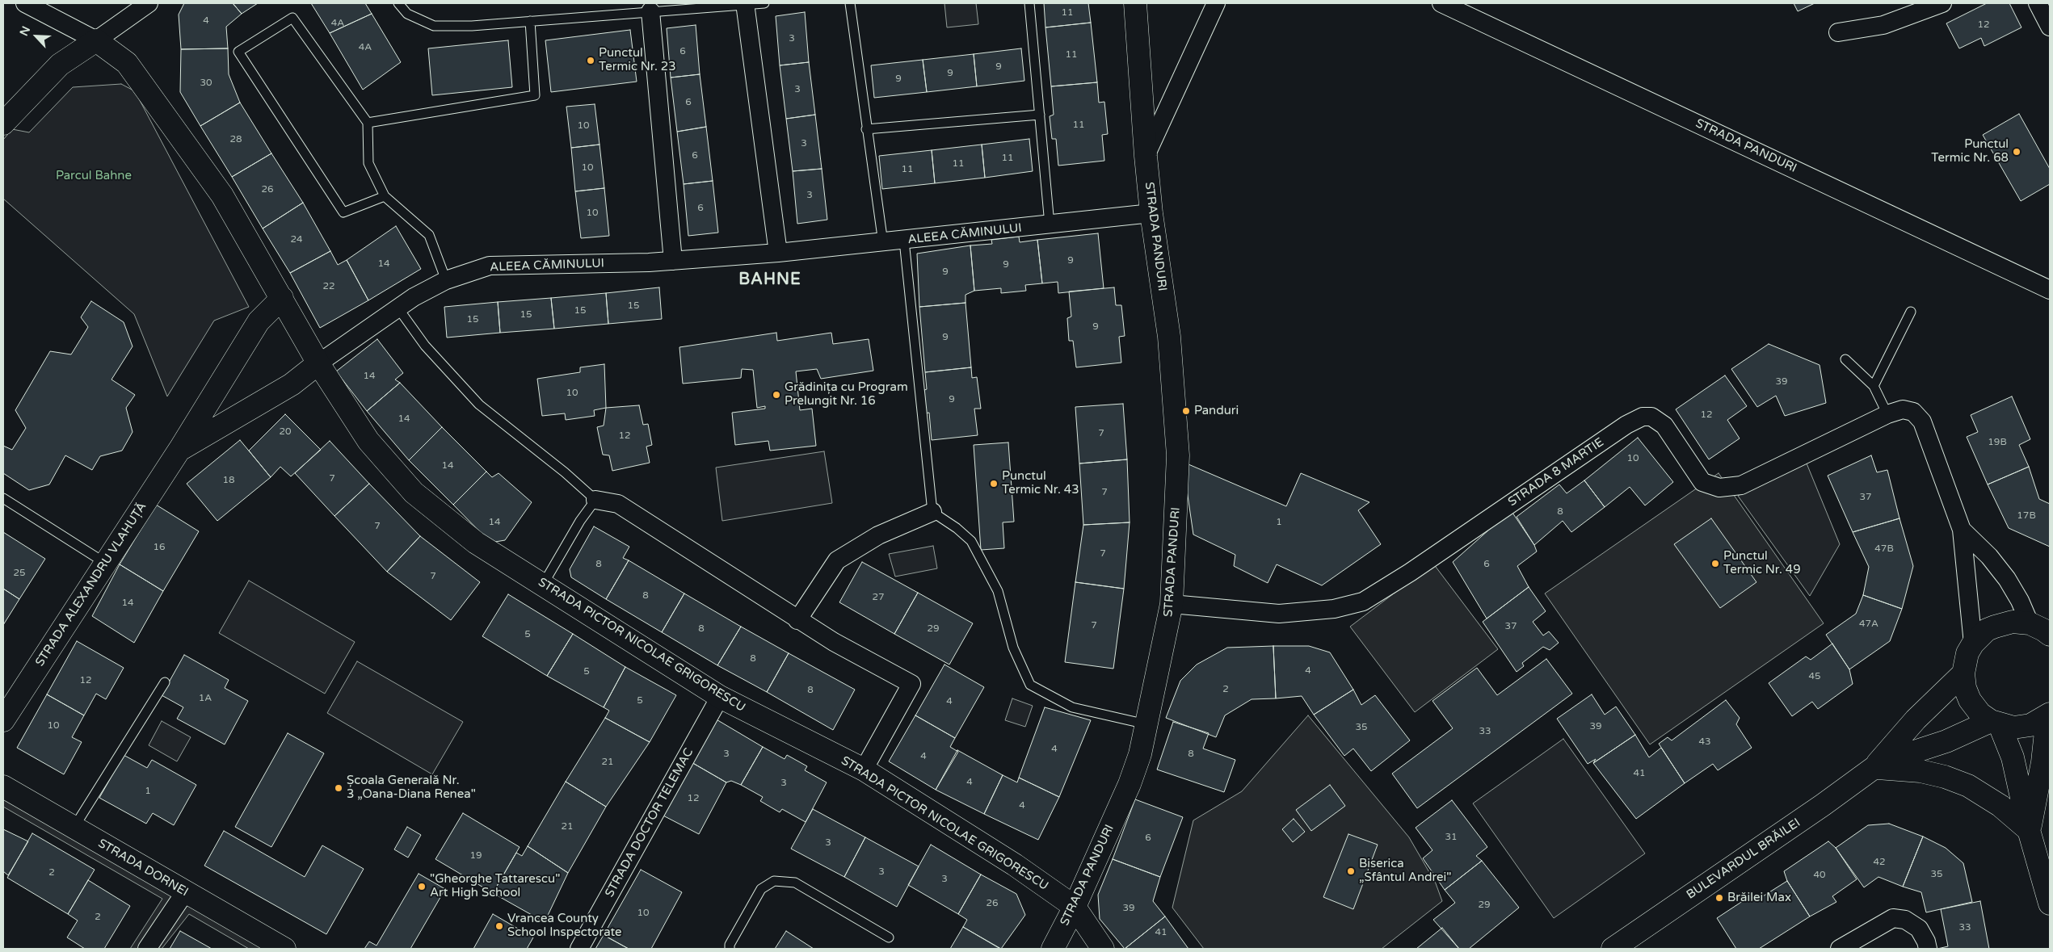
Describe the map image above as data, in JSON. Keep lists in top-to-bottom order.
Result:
{
  "streets": {
    "street": [
      "STRADA PANDURI",
      "ALEEA CĂMINULUI",
      "STRADA 8 MARTIE",
      "STRADA ALEXANDRU VLAHUȚĂ",
      "STRADA PICTOR NICOLAE GRIGORESCU",
      "STRADA DOCTOR TELEMAC",
      "BULEVARDUL BRĂILEI",
      "STRADA DORNEI"
    ]
  },
  "crossings": [
    ["STRADA PANDURI", "ALEEA CĂMINULUI"],
    ["STRADA PANDURI", "STRADA 8 MARTIE"],
    ["STRADA PANDURI", "STRADA PICTOR NICOLAE GRIGORESCU"],
    ["ALEEA CĂMINULUI", "STRADA ALEXANDRU VLAHUȚĂ"],
    ["ALEEA CĂMINULUI", "STRADA PICTOR NICOLAE GRIGORESCU"],
    ["STRADA ALEXANDRU VLAHUȚĂ", "STRADA PICTOR NICOLAE GRIGORESCU"],
    ["STRADA PICTOR NICOLAE GRIGORESCU", "STRADA DOCTOR TELEMAC"]
  ],
  "districts": ["BAHNE"],
  "parks": ["Parcul Bahne"],
  "places": [
    "Punctul Termic Nr. 23",
    "Punctul Termic Nr. 68",
    "Grădinița cu Program Prelungit Nr. 16",
    "Panduri",
    "Punctul Termic Nr. 43",
    "Punctul Termic Nr. 49",
    "Școala Generală Nr. 3 „Oana-Diana Renea\"",
    "Biserica „Sfântul Andrei\"",
    "\"Gheorghe Tattarescu\" Art High School",
    "Brăilei Max",
    "Vrancea County School Inspectorate"
  ],
  "house_numbers": [
    "11",
    "4",
    "4A",
    "12",
    "3",
    "4A",
    "6",
    "11",
    "9",
    "9",
    "9",
    "30",
    "3",
    "6",
    "11",
    "10",
    "28",
    "3",
    "6",
    "11",
    "11",
    "10",
    "11",
    "26",
    "3",
    "6",
    "10",
    "24",
    "9",
    "14",
    "9",
    "9",
    "22",
    "15",
    "15",
    "15",
    "15",
    "9",
    "9",
    "14",
    "39",
    "10",
    "9",
    "12",
    "14",
    "20",
    "7",
    "12",
    "19B",
    "10",
    "14",
    "7",
    "18",
    "7",
    "37",
    "8",
    "17B",
    "14",
    "1",
    "7",
    "16",
    "47B",
    "7",
    "8",
    "6",
    "25",
    "7",
    "8",
    "27",
    "14",
    "47A",
    "7",
    "37",
    "8",
    "29",
    "5",
    "8",
    "4",
    "5",
    "45",
    "12",
    "2",
    "8",
    "1A",
    "5",
    "4",
    "10",
    "39",
    "35",
    "33",
    "43",
    "4",
    "3",
    "8",
    "4",
    "21",
    "41",
    "4",
    "3",
    "1",
    "12",
    "4",
    "21",
    "31",
    "6",
    "3",
    "19",
    "42",
    "3",
    "2",
    "35",
    "40",
    "3",
    "26",
    "29",
    "39",
    "10",
    "2",
    "33",
    "41"
  ],
  "north": "top left"
}
